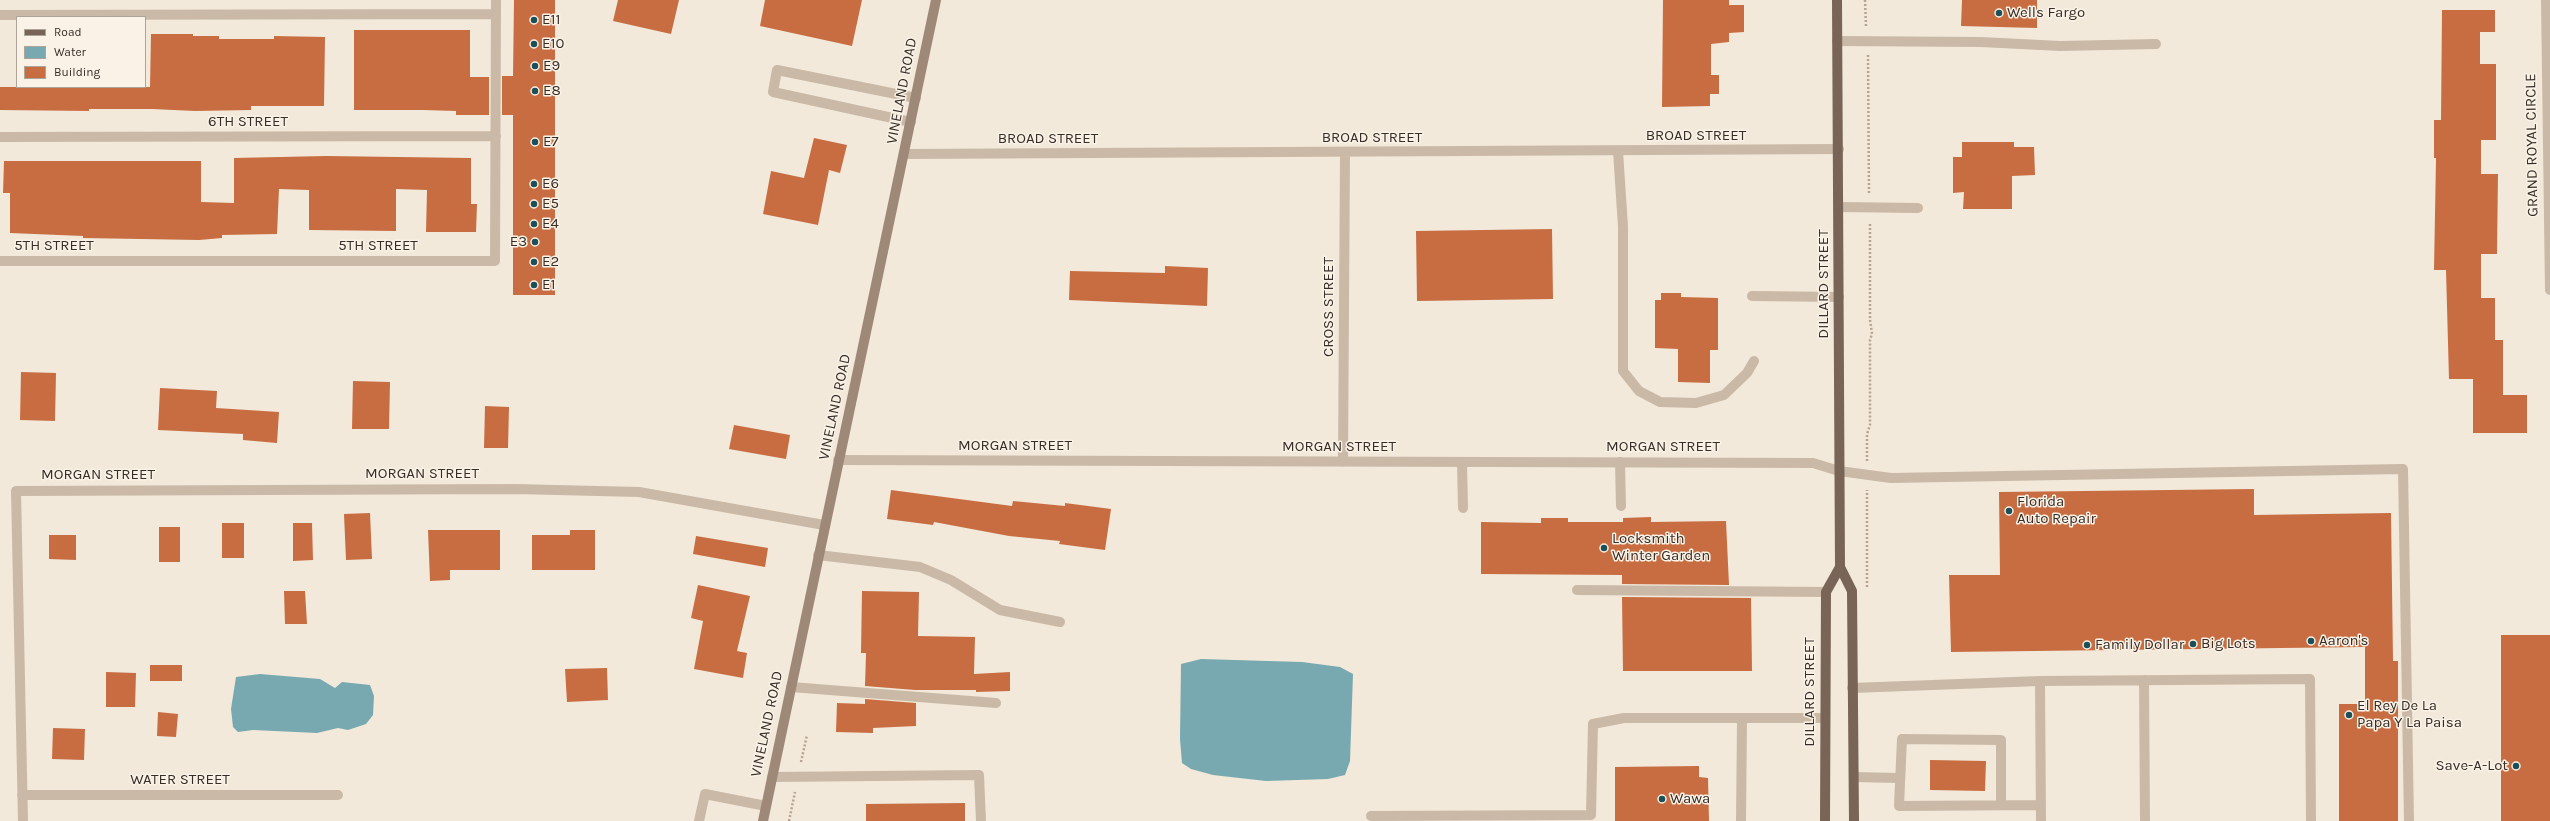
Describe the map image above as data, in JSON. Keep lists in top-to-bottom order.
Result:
{
  "streets": {
    "main road": ["VINELAND ROAD", "DILLARD STREET"],
    "street": [
      "6TH STREET",
      "BROAD STREET",
      "GRAND ROYAL CIRCLE",
      "5TH STREET",
      "CROSS STREET",
      "MORGAN STREET",
      "WATER STREET"
    ]
  },
  "crossings": [
    ["VINELAND ROAD", "BROAD STREET"],
    ["VINELAND ROAD", "MORGAN STREET"],
    ["6TH STREET", "5TH STREET"],
    ["BROAD STREET", "DILLARD STREET"],
    ["BROAD STREET", "CROSS STREET"],
    ["DILLARD STREET", "MORGAN STREET"],
    ["CROSS STREET", "MORGAN STREET"],
    ["MORGAN STREET", "WATER STREET"]
  ],
  "places": [
    "Wells Fargo",
    "E11",
    "E10",
    "E9",
    "E8",
    "E7",
    "E6",
    "E5",
    "E4",
    "E3",
    "E2",
    "E1",
    "Florida Auto Repair",
    "Locksmith Winter Garden",
    "Aaron's",
    "Big Lots",
    "Family Dollar",
    "El Rey De La Papa Y La Paisa",
    "Save-A-Lot",
    "Wawa"
  ],
  "legend": ["Road", "Water", "Building"]
}
